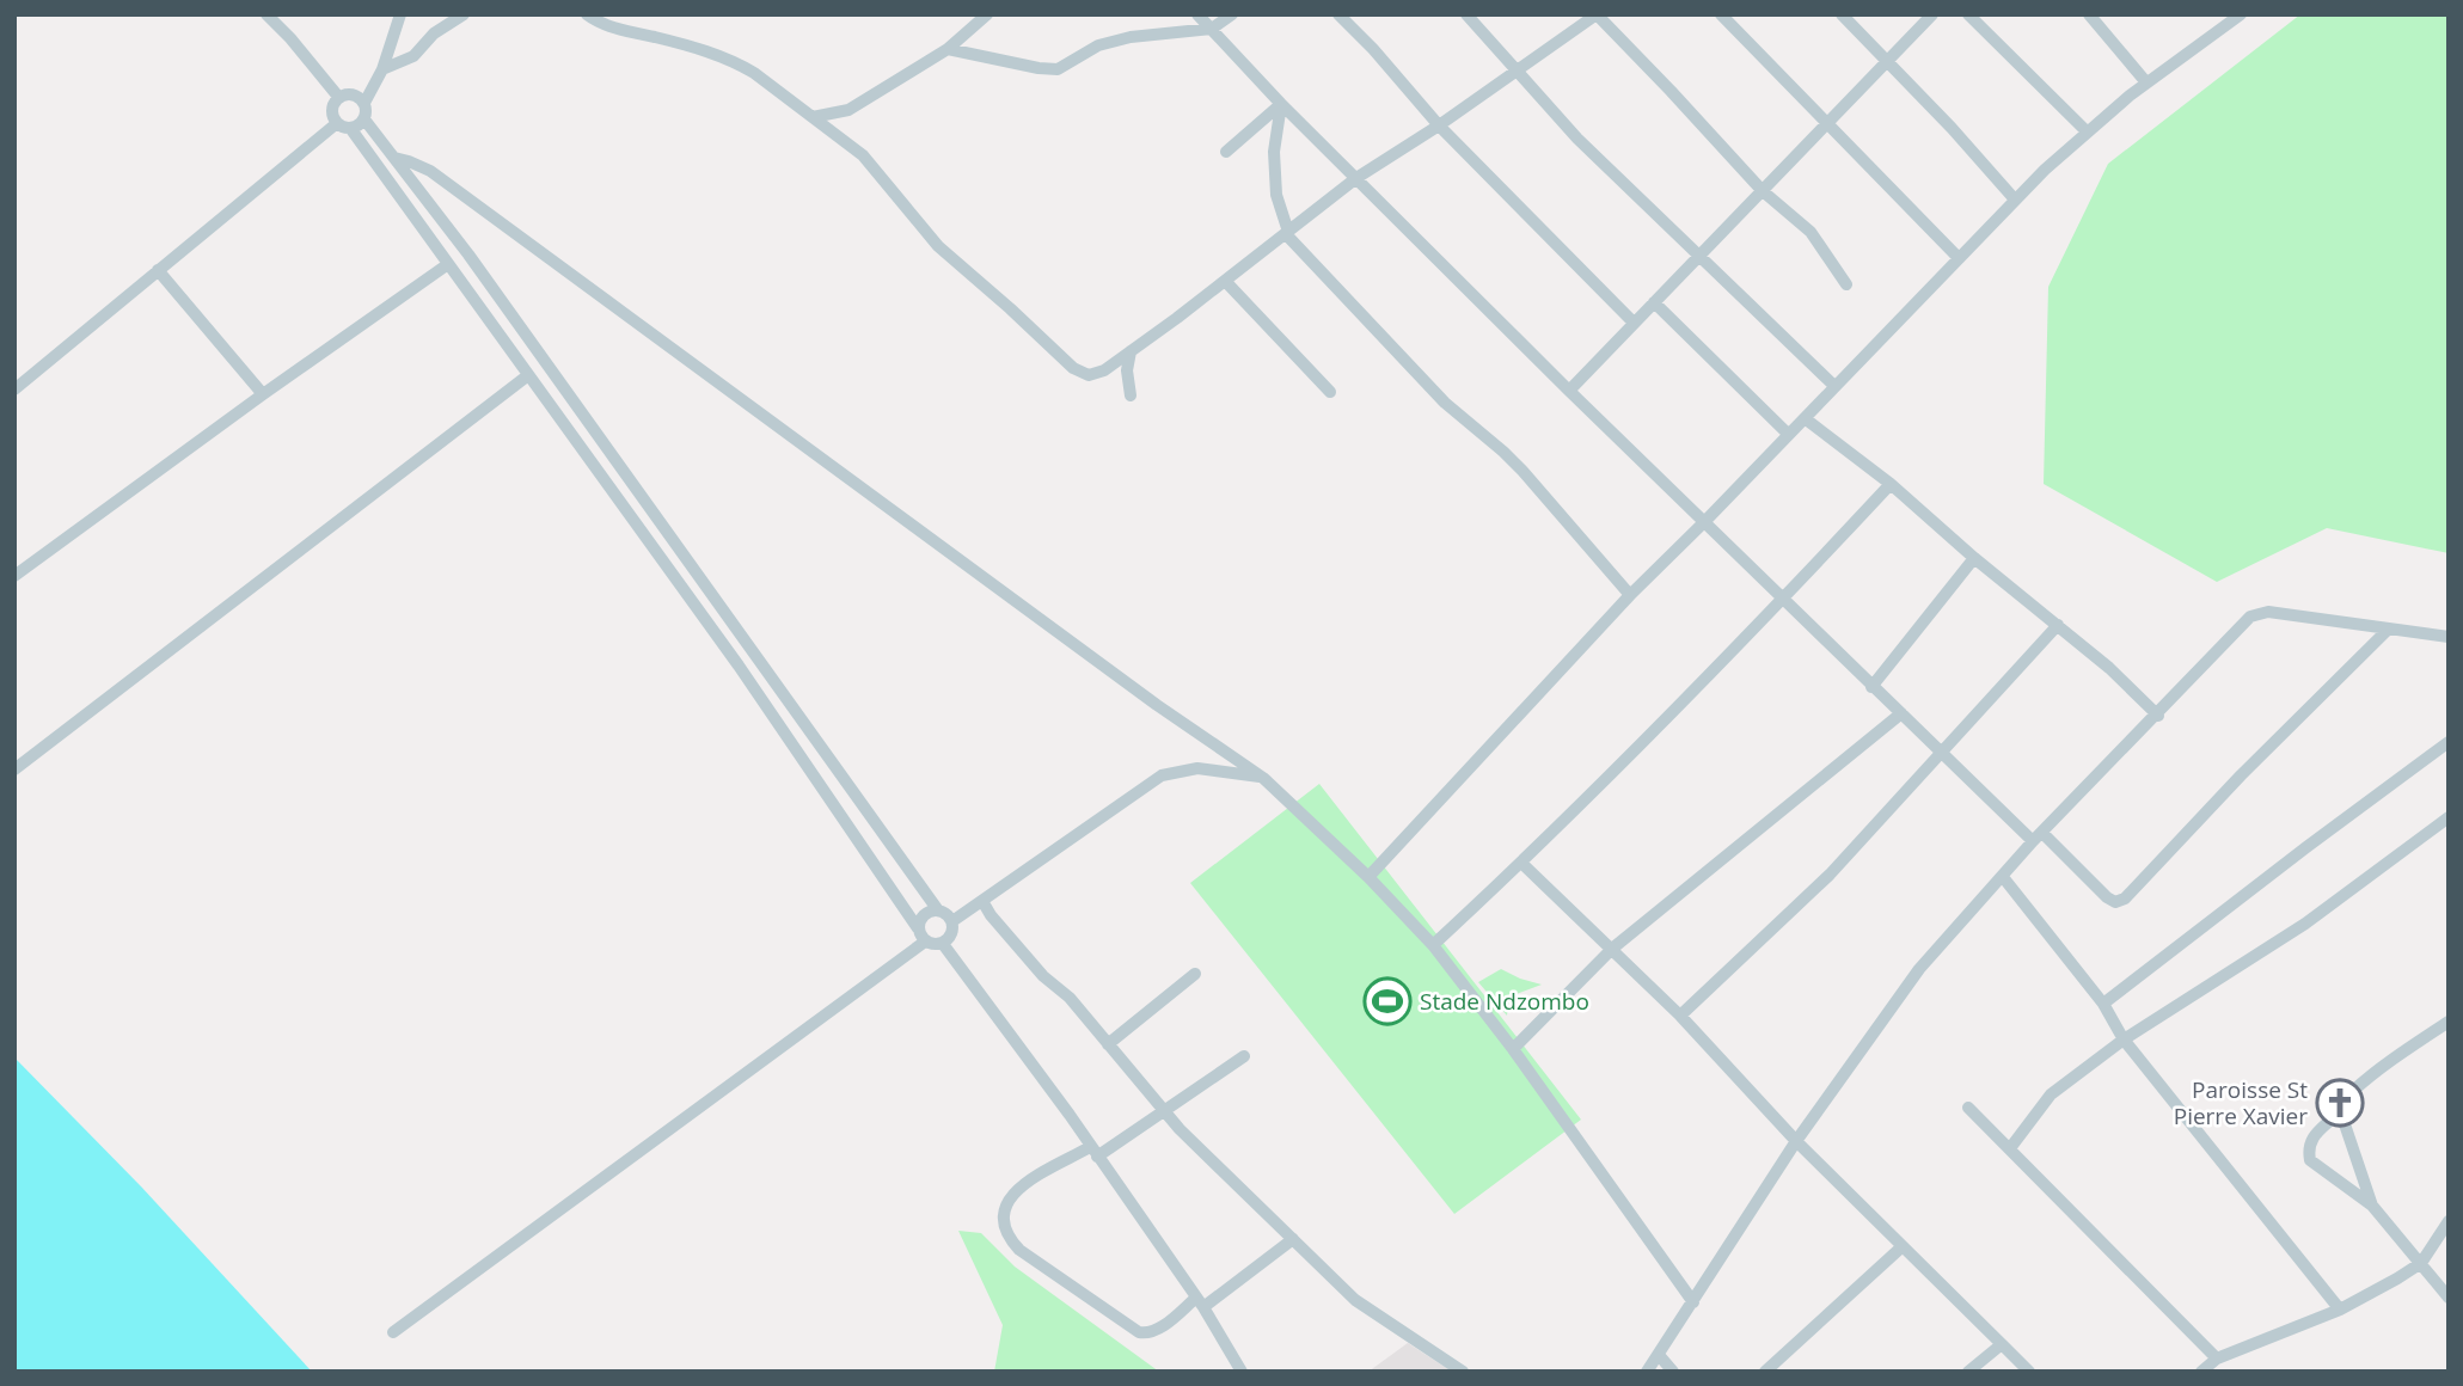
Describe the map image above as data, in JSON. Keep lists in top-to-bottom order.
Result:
{
  "places": {
    "sports": ["Stade Ndzombo"],
    "church": ["Paroisse St Pierre Xavier"]
  }
}
